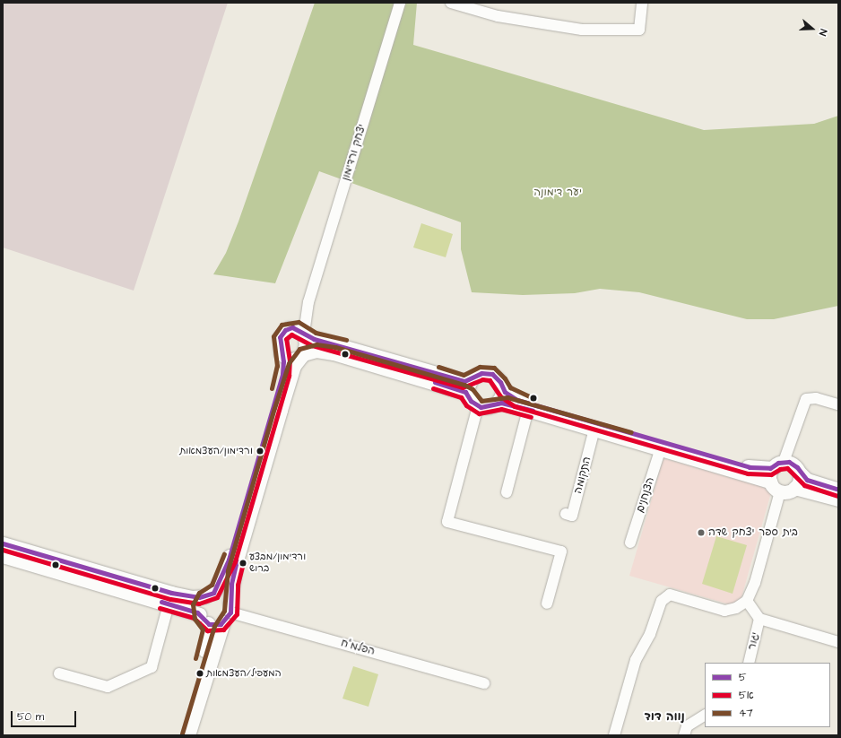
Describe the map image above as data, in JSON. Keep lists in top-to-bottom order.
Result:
{
  "streets": {
    "street": [
      "יצחק ורדימון",
      "התקומה",
      "הצנחנים",
      "יגור",
      "הפלמ\"ח"
    ]
  },
  "districts": ["נווה דוד"],
  "parks": ["יער דימונה"],
  "places": [
    "ורדימון/העצמאות",
    "בית ספר יצחק שדה",
    "ורדימון/מבצע ברוש",
    "המעפיל/העצמאות"
  ],
  "lines": ["transit line 47", "transit line 5", "transit line 5א"],
  "legend": ["5", "5א", "47"],
  "scale_bar": "50 m",
  "north": "right"
}
